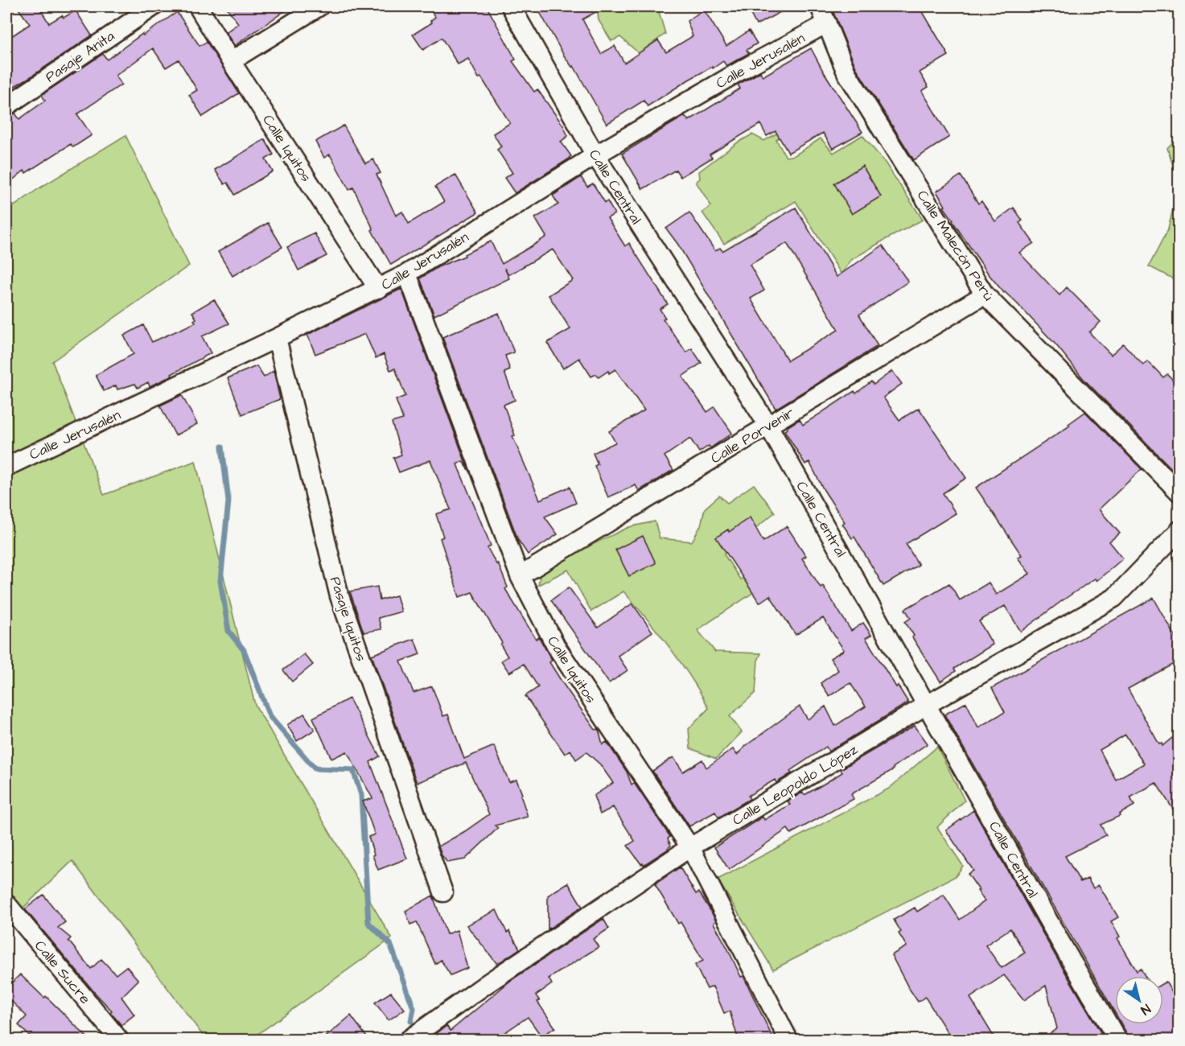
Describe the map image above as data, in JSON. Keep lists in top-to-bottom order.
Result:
{
  "streets": {
    "street": [
      "Pasaje Anita",
      "Calle Jerusalén",
      "Calle Iquitos",
      "Calle Central",
      "Calle Malecón Perú",
      "Calle Porvenir",
      "Pasaje Iquitos",
      "Calle Leopoldo López",
      "Calle Sucre"
    ]
  },
  "crossings": [
    ["Calle Jerusalén", "Calle Iquitos"],
    ["Calle Jerusalén", "Calle Central"],
    ["Calle Jerusalén", "Calle Malecón Perú"],
    ["Calle Jerusalén", "Pasaje Iquitos"],
    ["Calle Iquitos", "Calle Porvenir"],
    ["Calle Iquitos", "Calle Leopoldo López"],
    ["Calle Central", "Calle Porvenir"],
    ["Calle Central", "Calle Leopoldo López"],
    ["Calle Malecón Perú", "Calle Porvenir"]
  ],
  "north": "bottom right"
}
